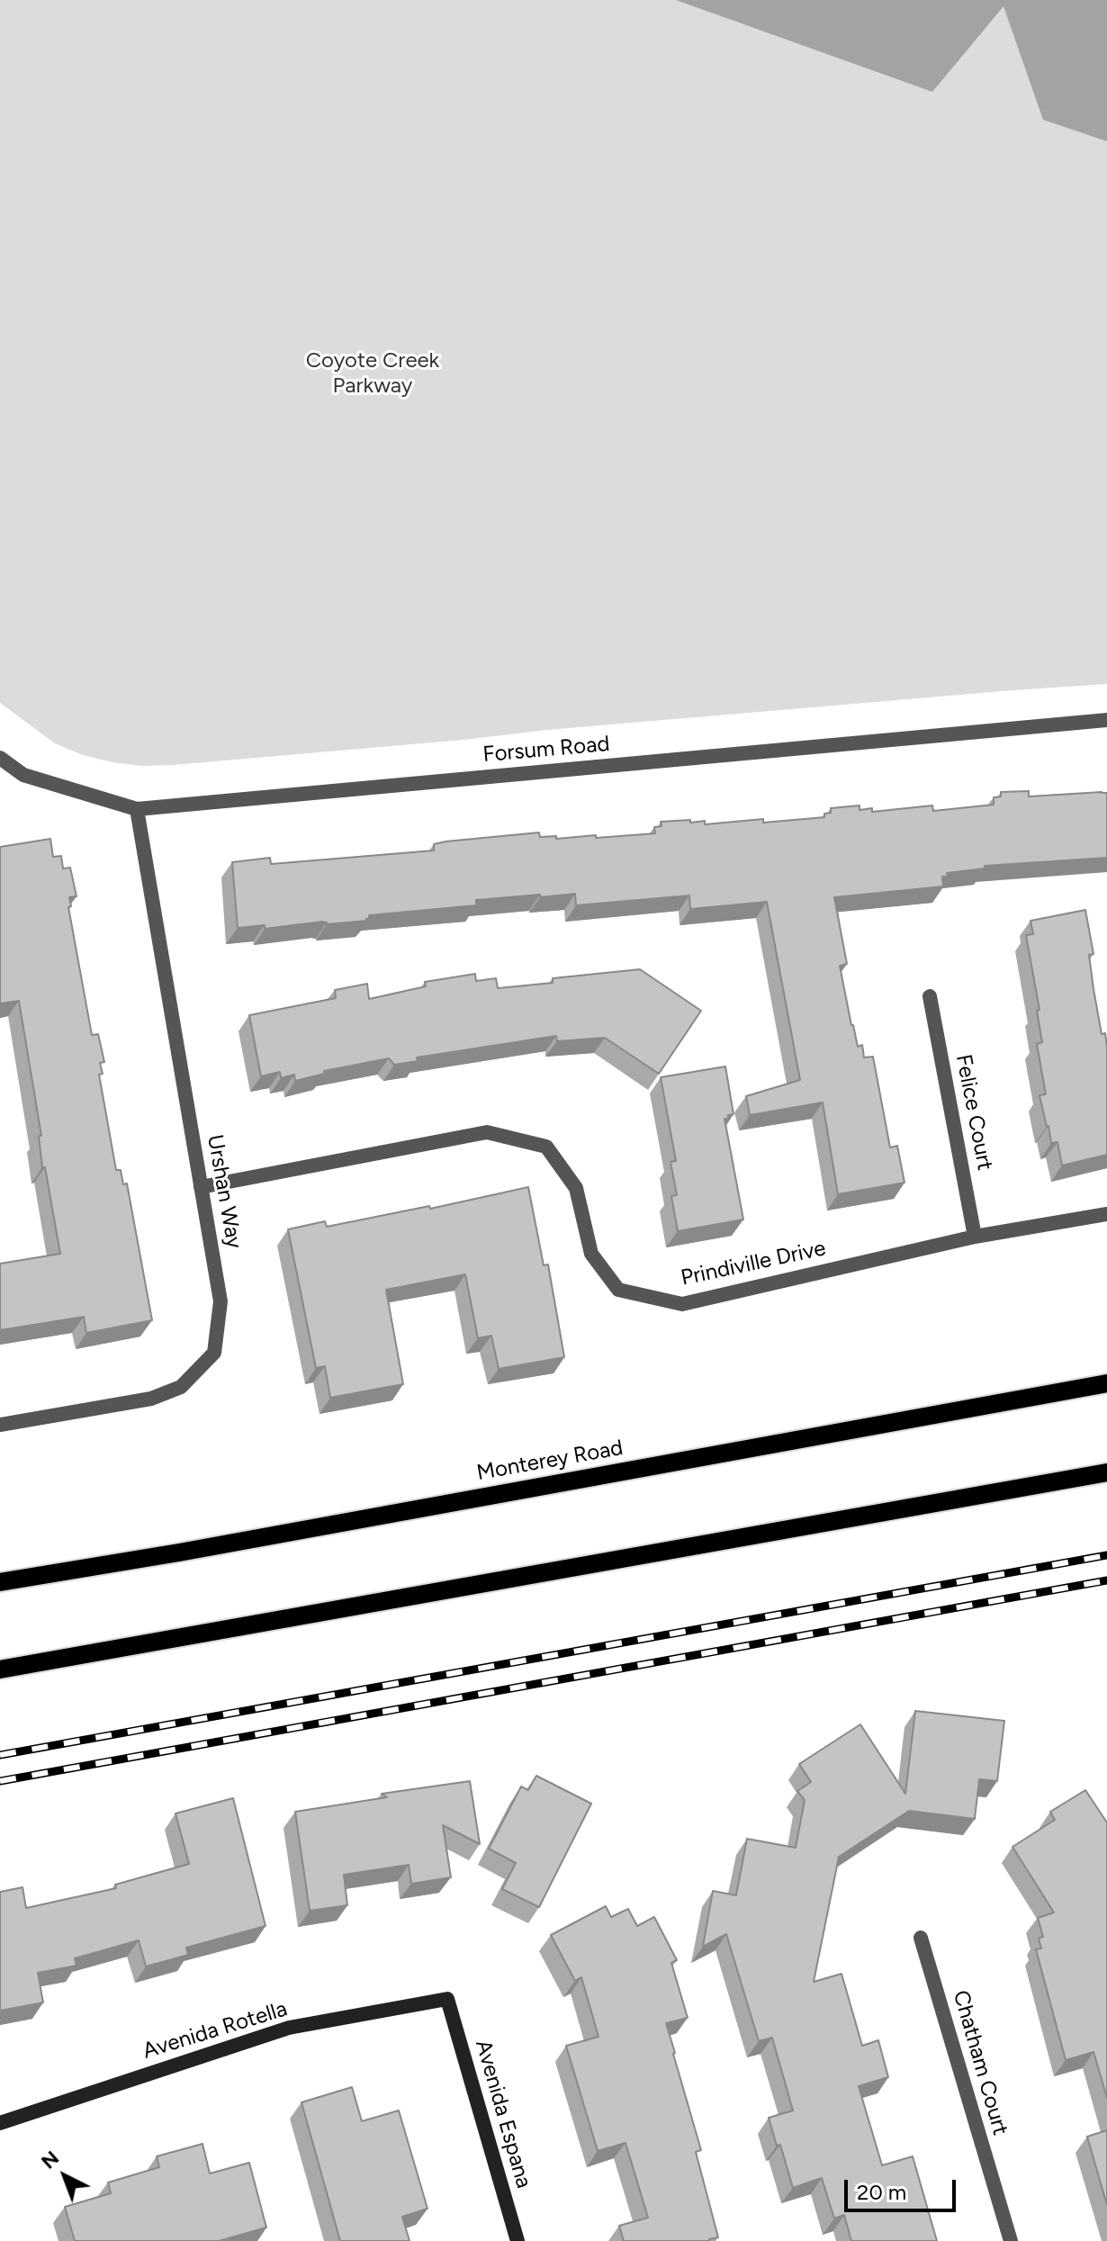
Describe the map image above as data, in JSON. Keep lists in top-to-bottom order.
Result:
{
  "streets": {
    "main road": ["Monterey Road"],
    "street": [
      "Forsum Road",
      "Felice Court",
      "Urshan Way",
      "Prindiville Drive",
      "Avenida Rotella",
      "Chatham Court",
      "Avenida Espana"
    ]
  },
  "crossings": [
    ["Forsum Road", "Urshan Way"],
    ["Felice Court", "Prindiville Drive"],
    ["Urshan Way", "Prindiville Drive"],
    ["Avenida Rotella", "Avenida Espana"]
  ],
  "parks": ["Coyote Creek Parkway"],
  "scale_bar": "20 m",
  "north": "top left"
}
